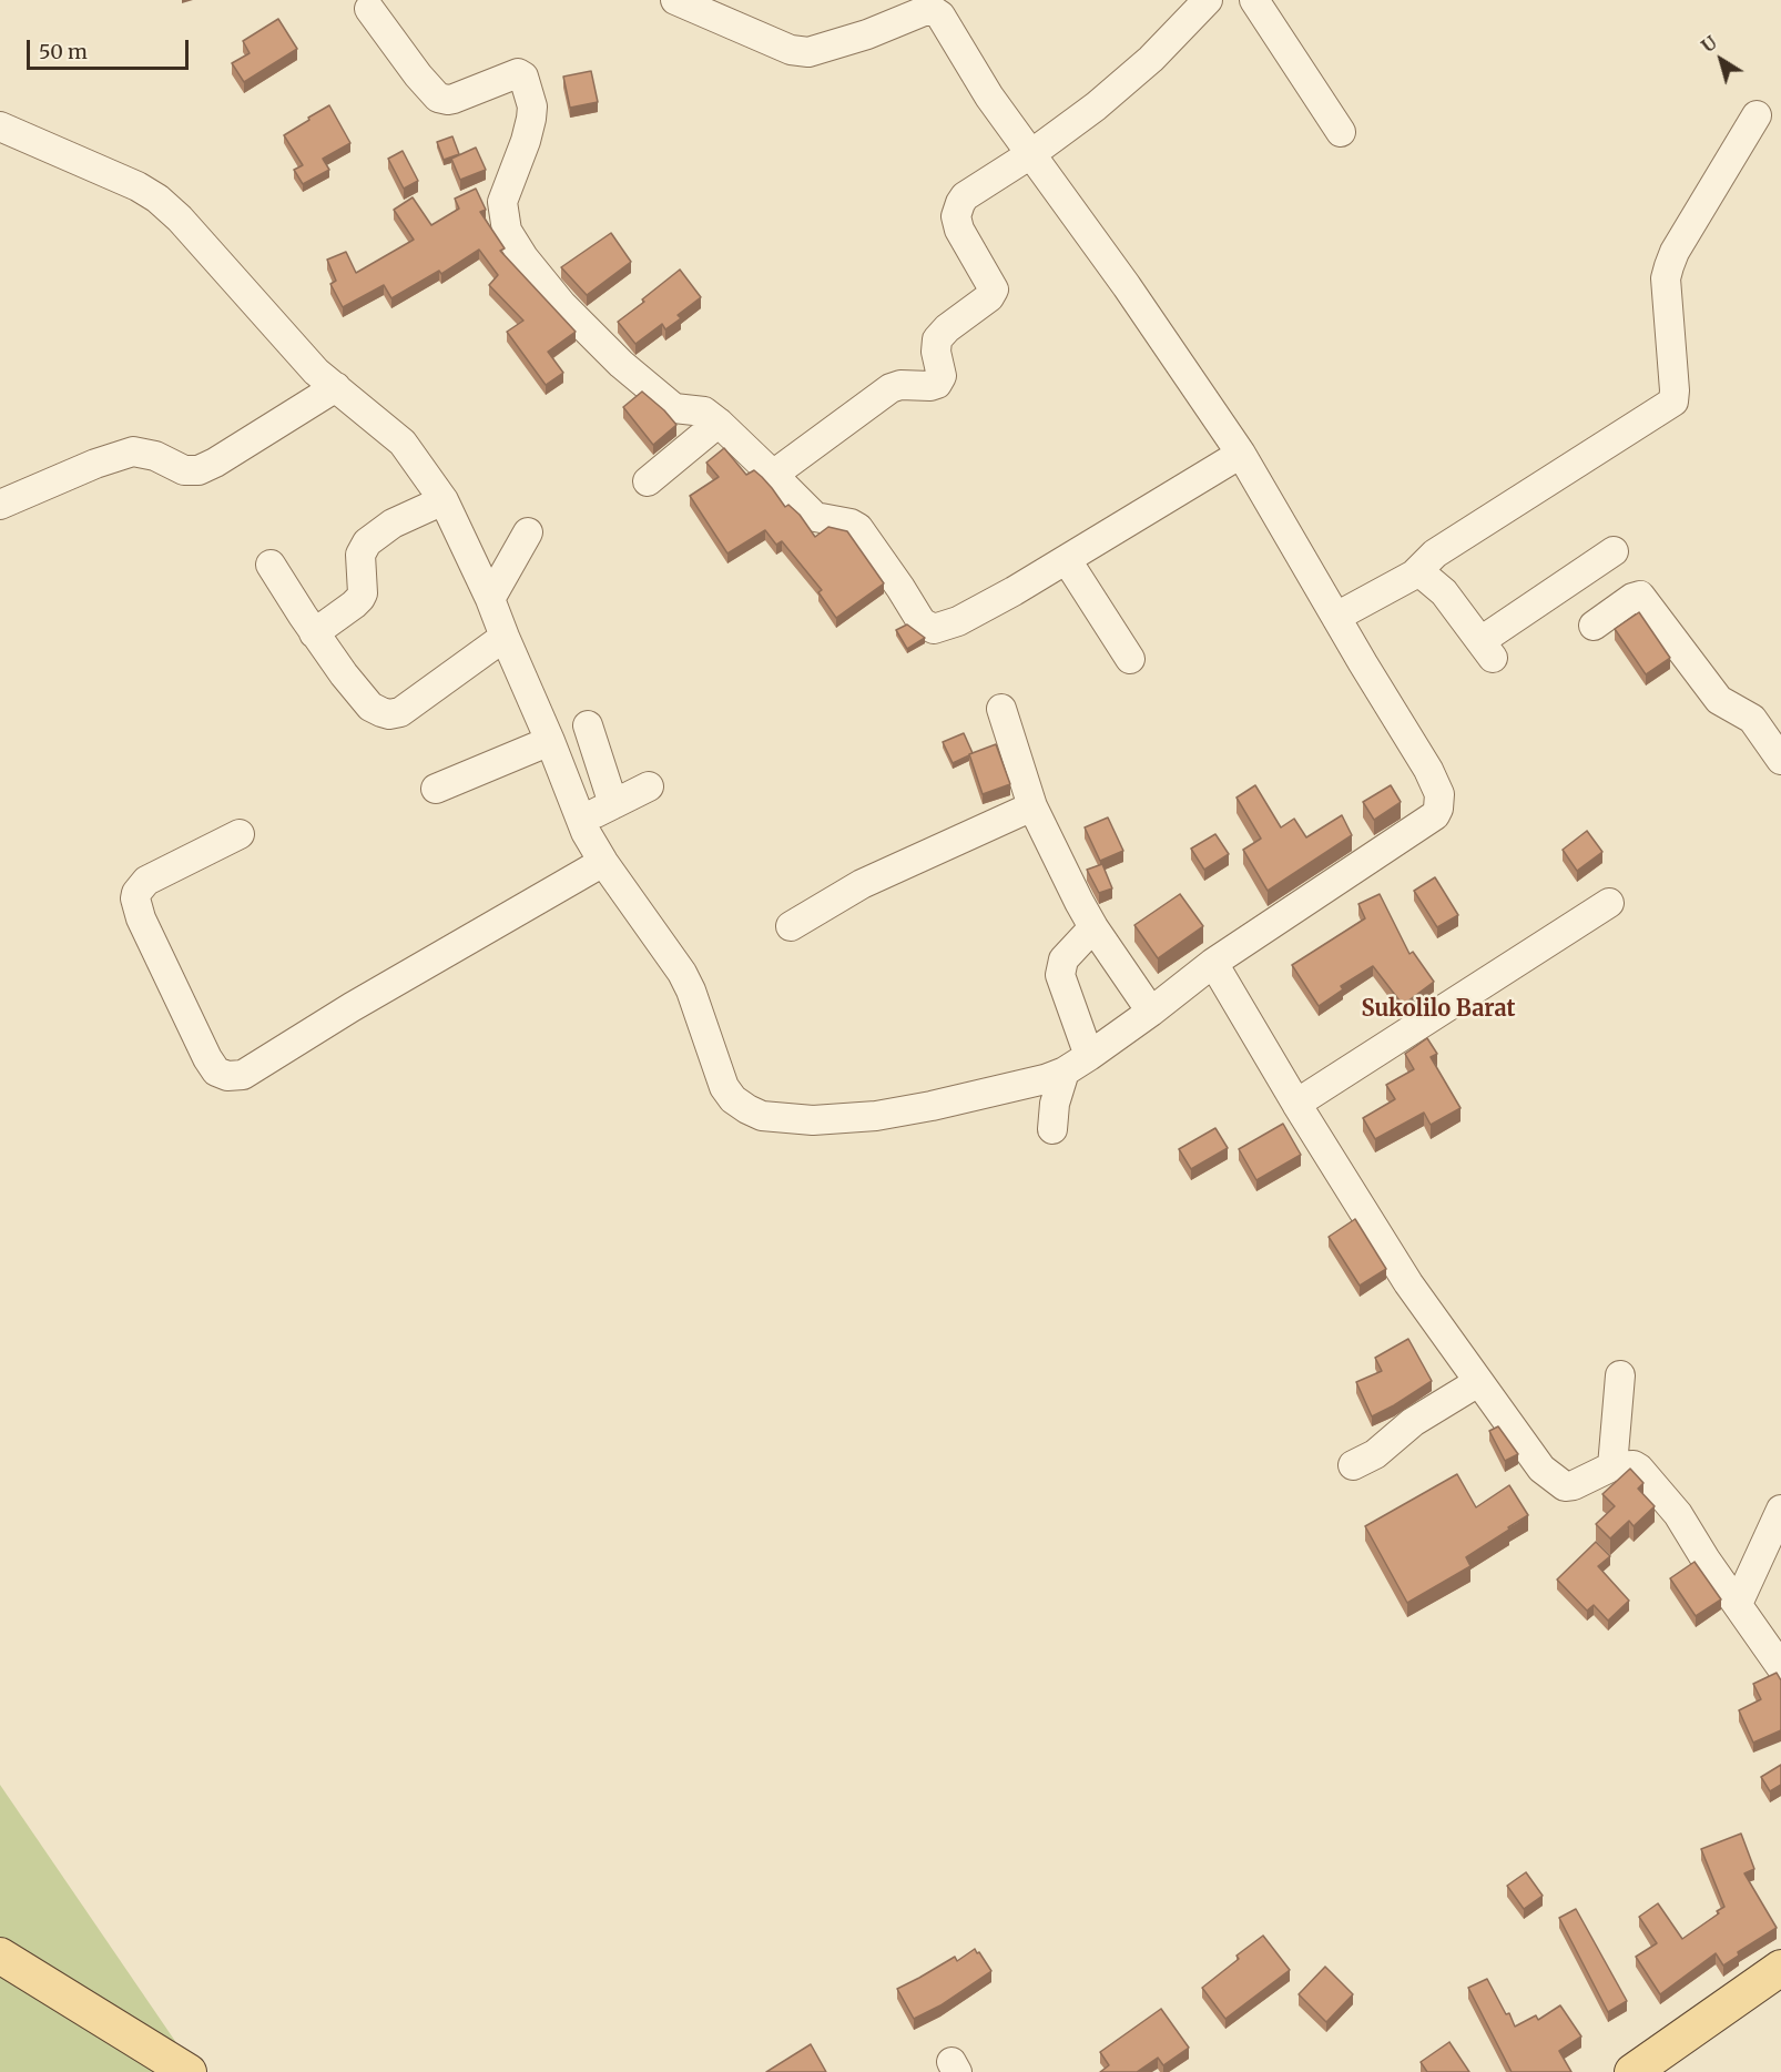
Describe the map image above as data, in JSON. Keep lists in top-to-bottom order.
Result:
{
  "districts": ["Sukolilo Barat"],
  "scale_bar": "50 m",
  "north": "top left"
}
